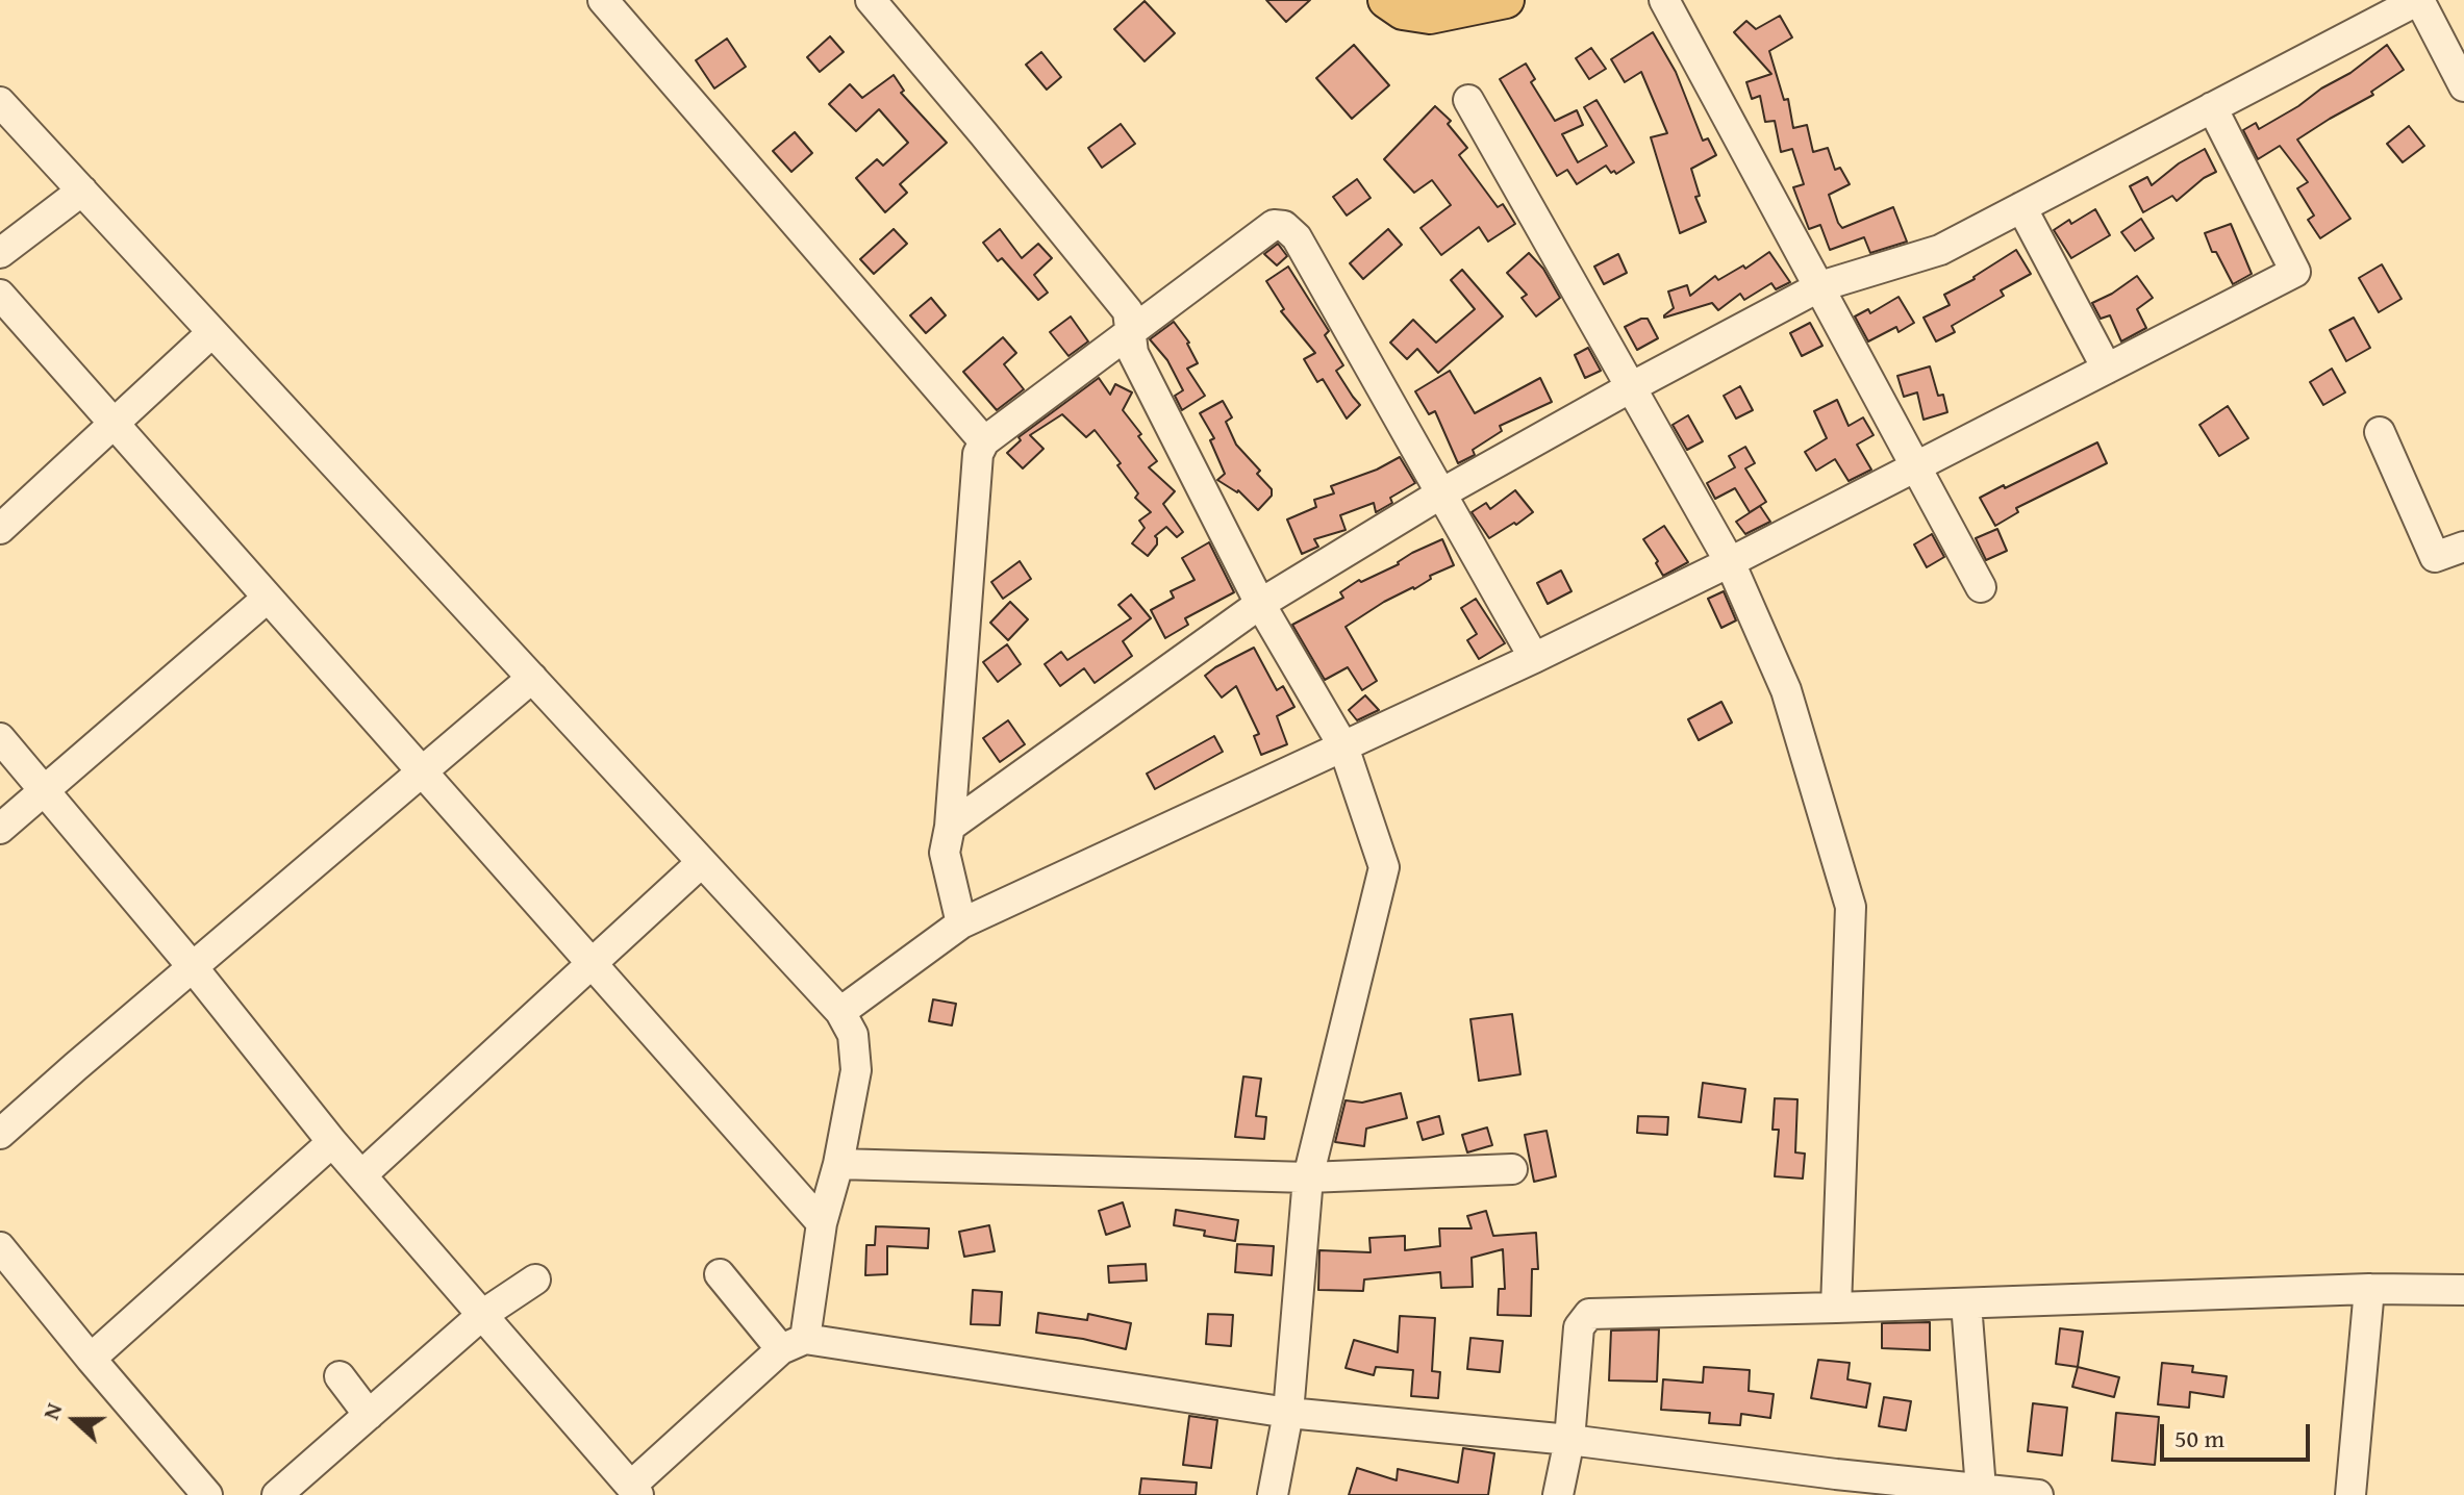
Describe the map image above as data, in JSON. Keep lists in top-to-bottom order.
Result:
{
  "scale_bar": "50 m",
  "north": "left"
}
